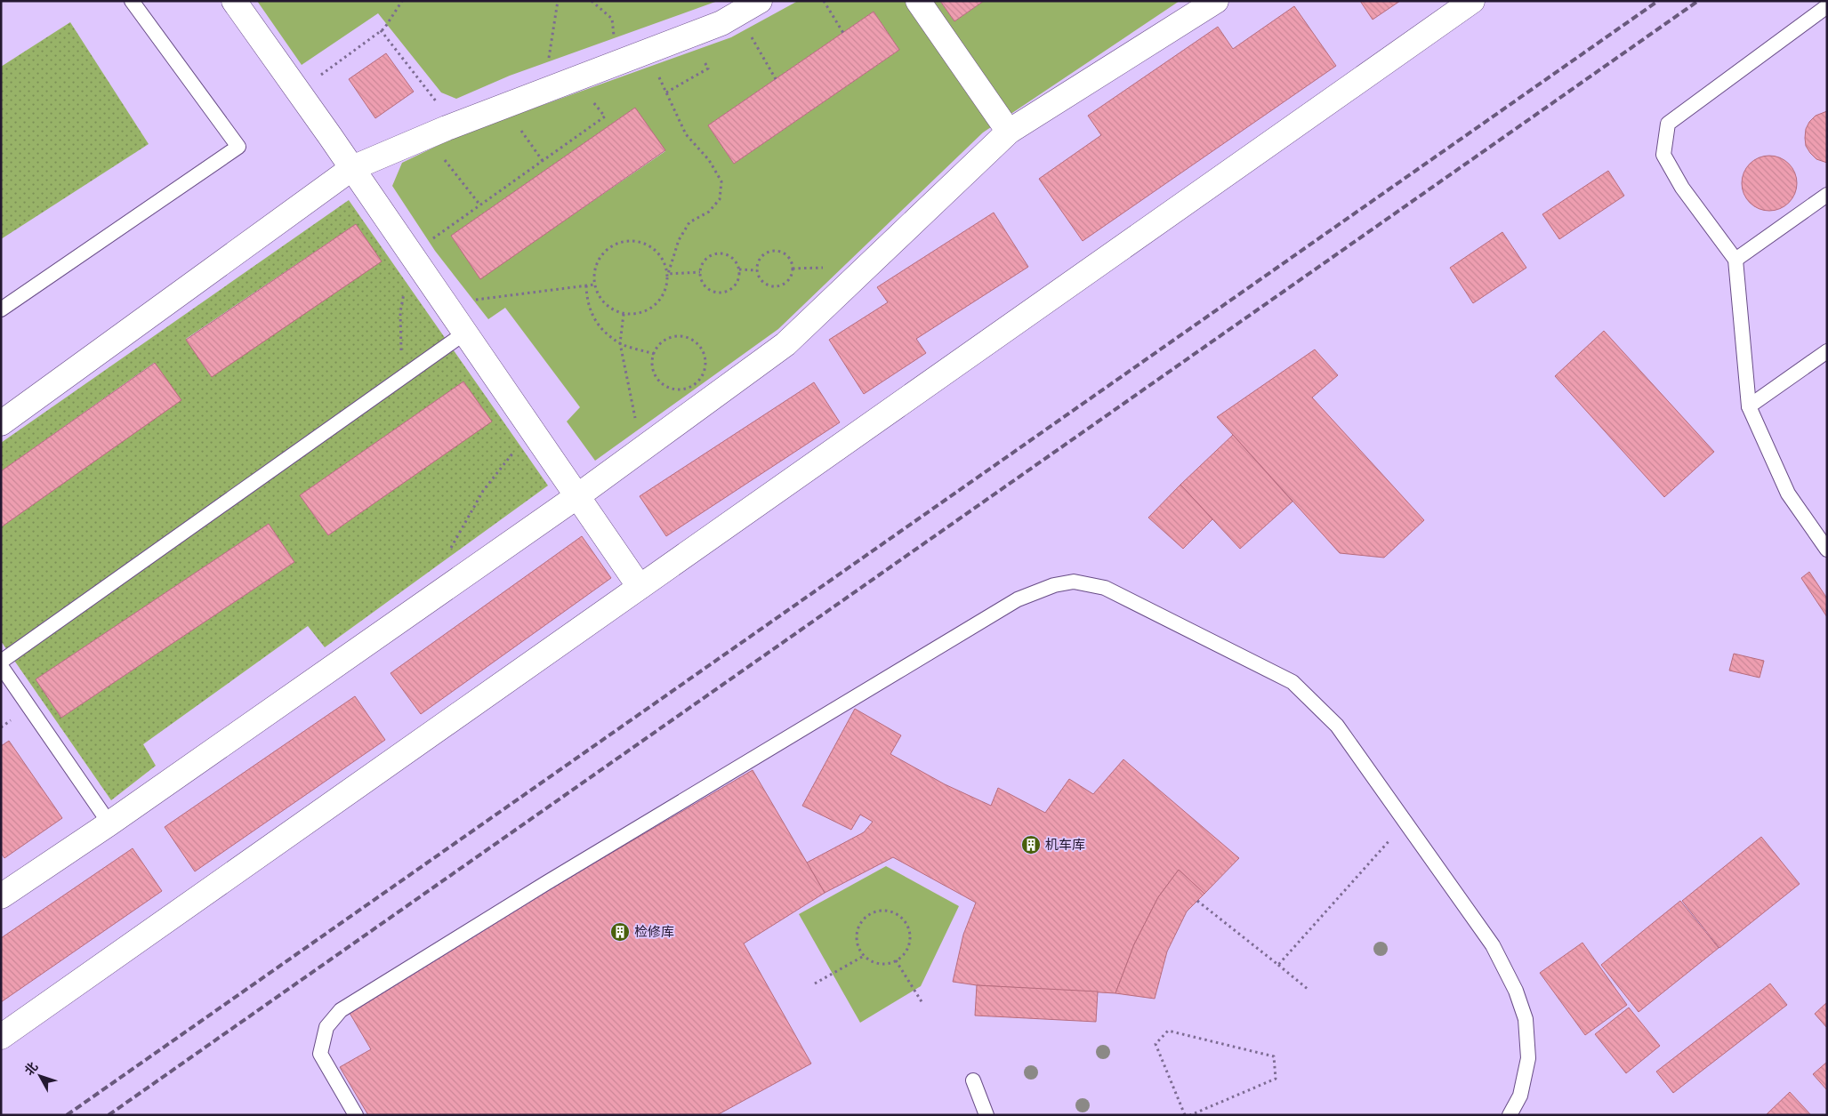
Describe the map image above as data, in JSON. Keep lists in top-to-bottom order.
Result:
{
  "places": {
    "building": ["机车库", "检修库"]
  },
  "north": "top left"
}
